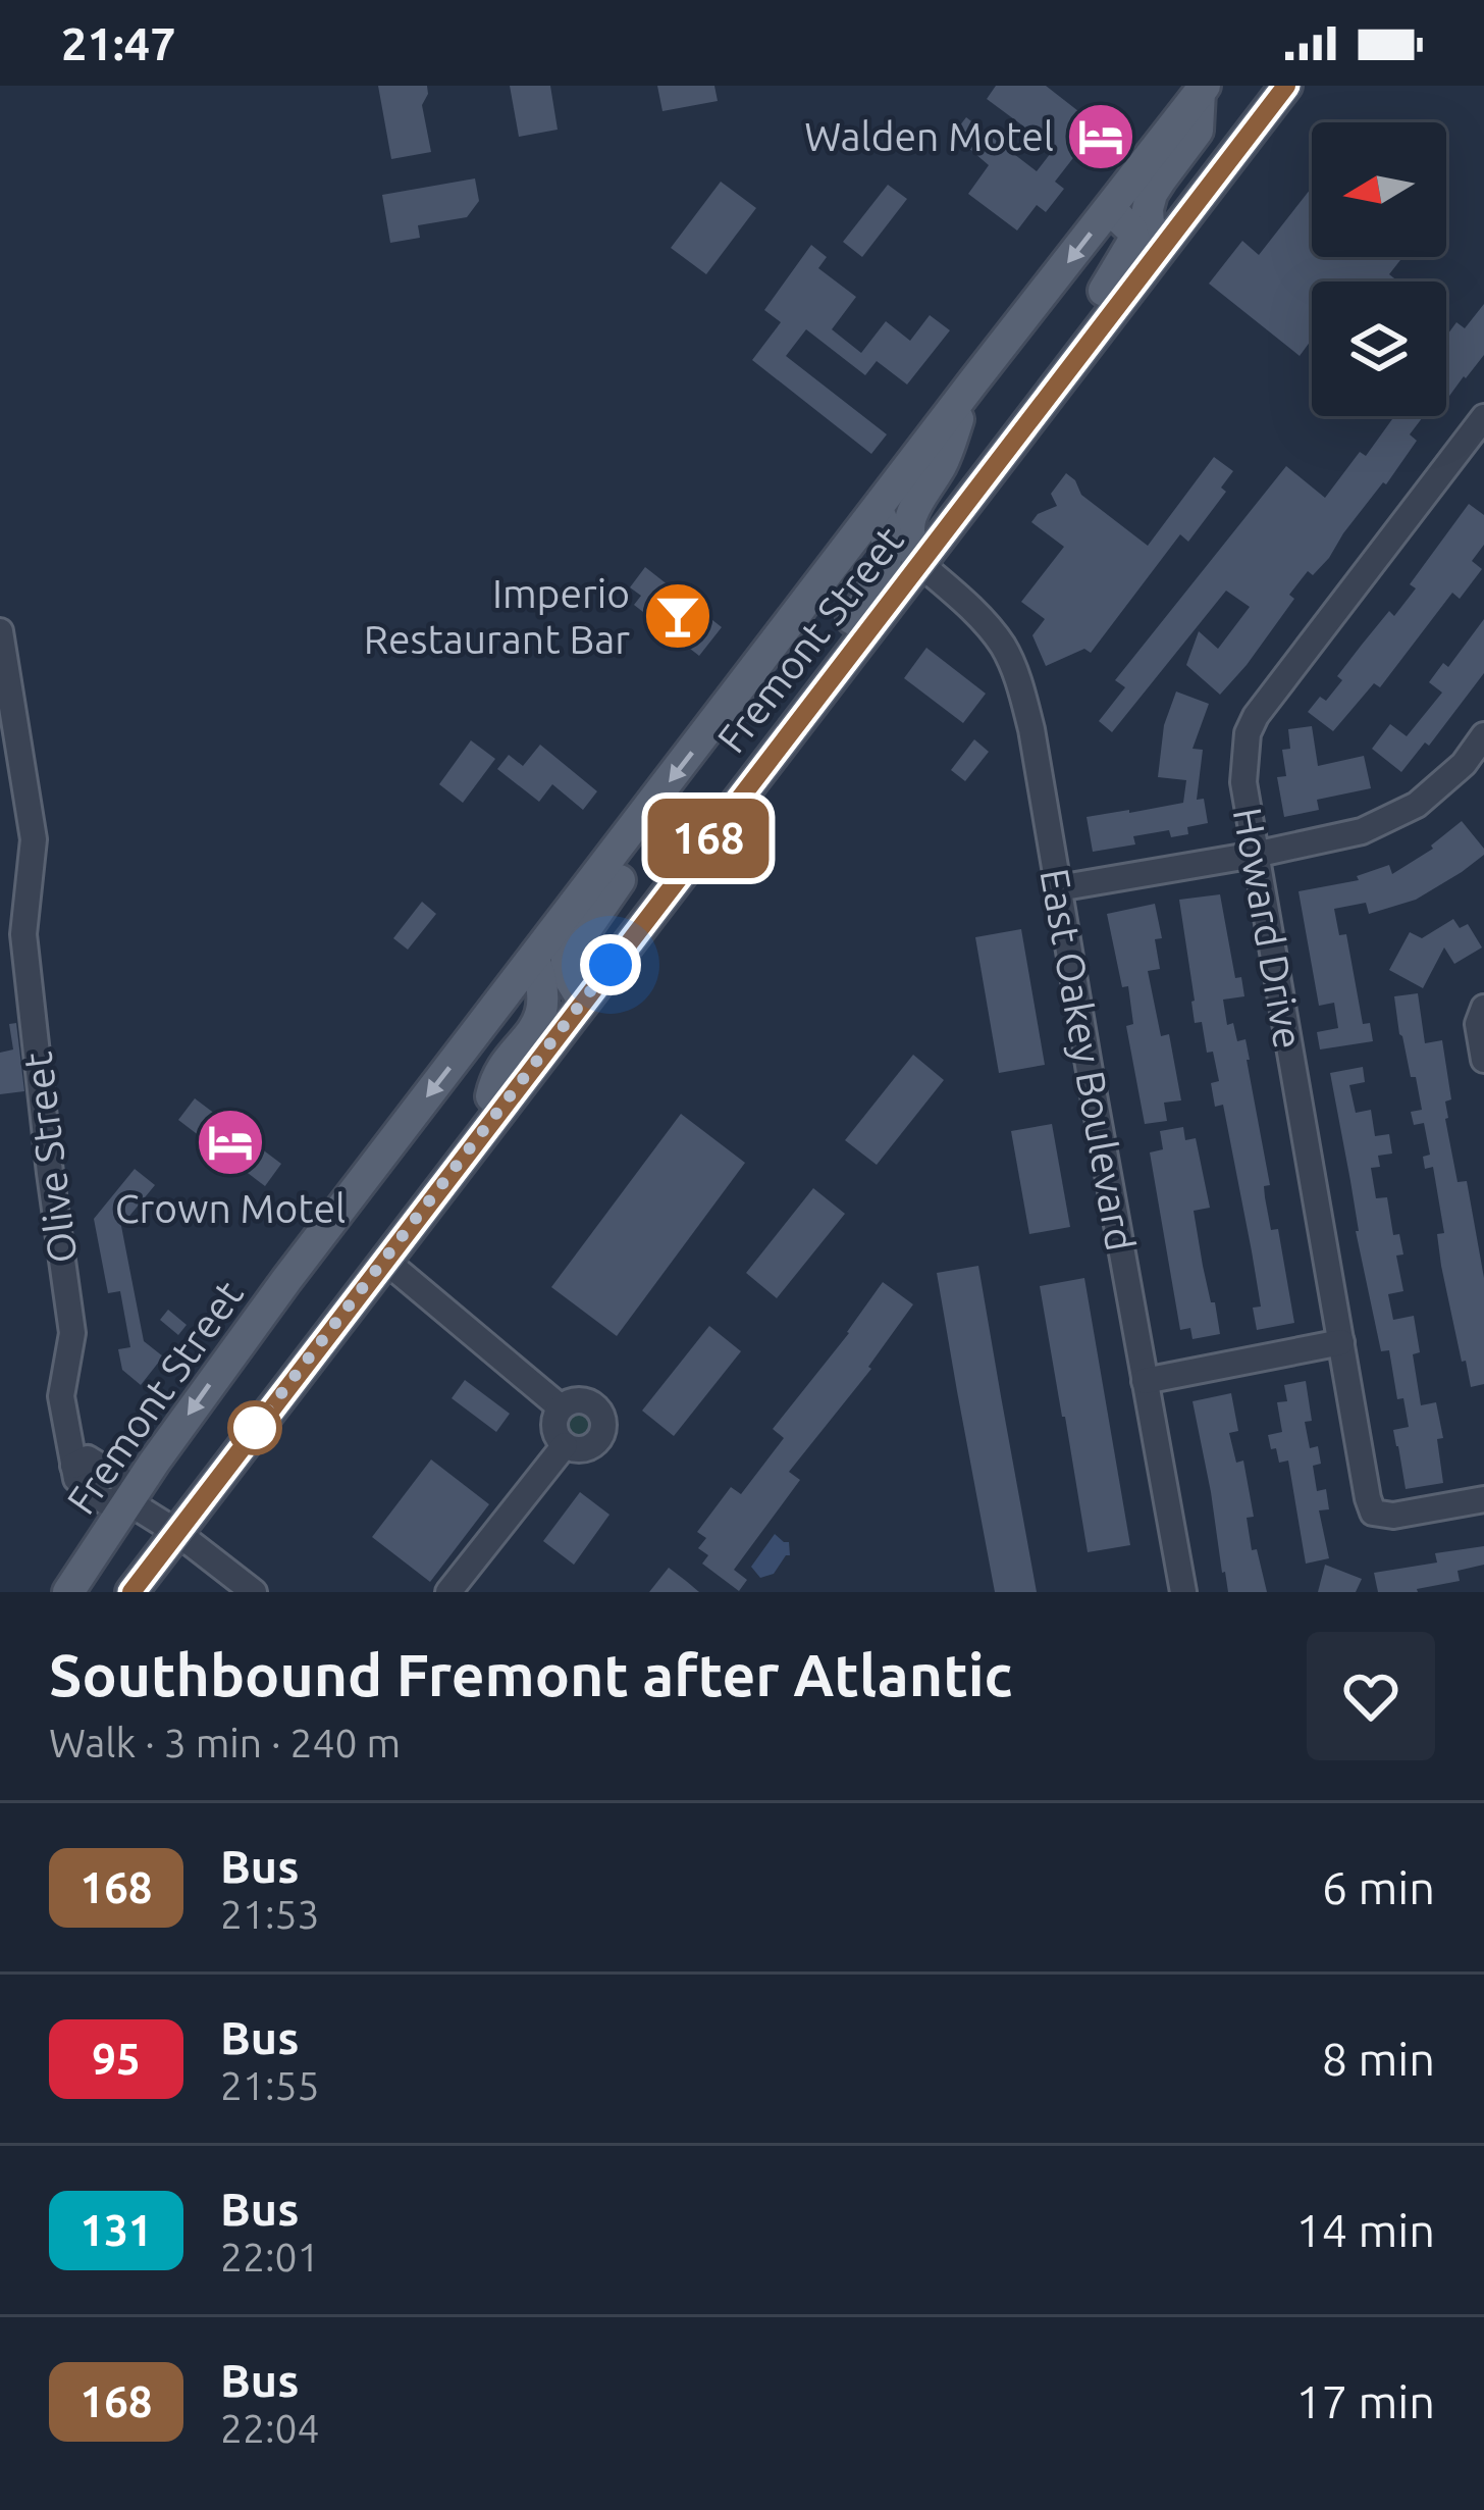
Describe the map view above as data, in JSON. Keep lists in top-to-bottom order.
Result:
{
  "streets": {
    "main road": ["Fremont Street"],
    "street": ["Howard Drive", "East Oakey Boulevard", "Olive Street"]
  },
  "crossings": [
    ["Fremont Street", "East Oakey Boulevard"],
    ["Fremont Street", "Olive Street"]
  ],
  "places": {
    "hotel": ["Walden Motel", "Crown Motel"],
    "bar": ["Imperio Restaurant Bar"]
  },
  "lines": ["bus line 168"],
  "north": "left",
  "page": {
    "status": "21:47",
    "on_map": "168",
    "heading": ["Southbound Fremont after Atlantic", "Walk · 3 min · 240 m"],
    "list": [
      {
        "mark": "168",
        "name": "Bus",
        "note": "21:53",
        "value": "6 min"
      },
      {
        "mark": "95",
        "name": "Bus",
        "note": "21:55",
        "value": "8 min"
      },
      {
        "mark": "131",
        "name": "Bus",
        "note": "22:01",
        "value": "14 min"
      },
      {
        "mark": "168",
        "name": "Bus",
        "note": "22:04",
        "value": "17 min"
      }
    ]
  }
}
